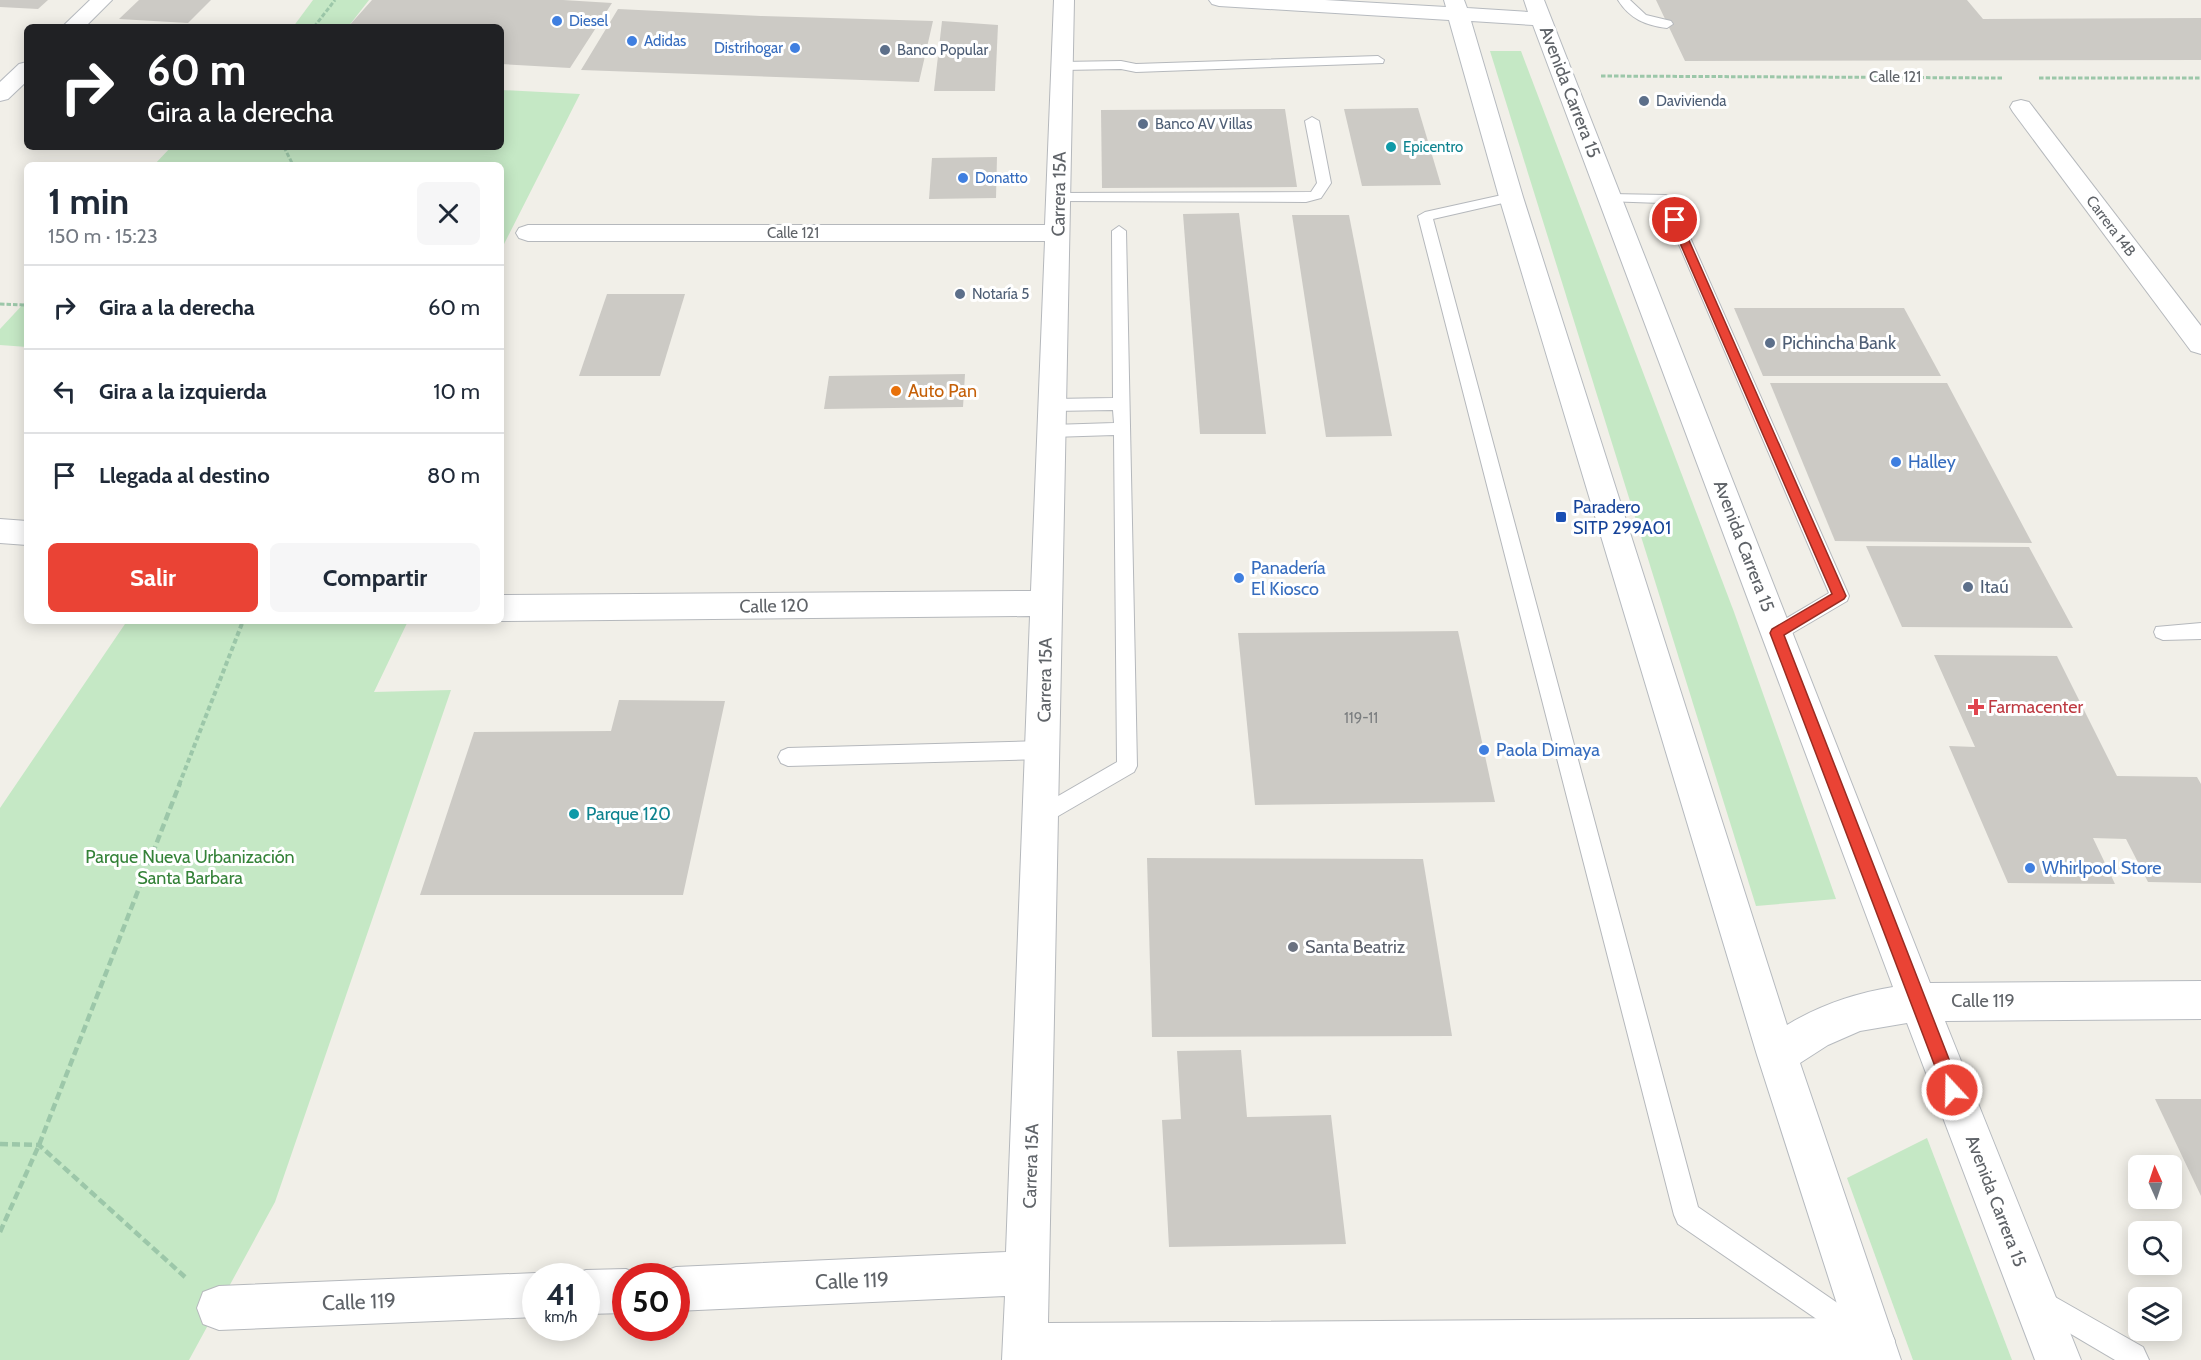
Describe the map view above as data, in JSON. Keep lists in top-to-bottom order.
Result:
{
  "streets": {
    "street": [
      "Calle 121",
      "Avenida Carrera 15",
      "Carrera 15A",
      "Carrera 14B",
      "Calle 120",
      "Calle 119"
    ]
  },
  "crossings": [
    ["Calle 121", "Carrera 15A"],
    ["Avenida Carrera 15", "Calle 119"],
    ["Carrera 15A", "Calle 120"],
    ["Carrera 15A", "Calle 119"]
  ],
  "parks": ["Parque Nueva Urbanización Santa Barbara"],
  "places": {
    "other": [
      "Diesel",
      "Adidas",
      "Distrihogar",
      "Banco Popular",
      "Davivienda",
      "Banco AV Villas",
      "Epicentro",
      "Donatto",
      "Notaría 5",
      "Pichincha Bank",
      "Auto Pan",
      "Halley",
      "Panadería El Kiosco",
      "Itaú",
      "Paola Dimaya",
      "Parque 120",
      "Whirlpool Store",
      "Santa Beatriz"
    ],
    "transit": ["Paradero SITP 299A01"],
    "health": ["Farmacenter"]
  },
  "house_numbers": ["119-11"],
  "north": "top",
  "page": {
    "turn": ["60 m", "Gira a la derecha"],
    "heading": ["1 min", "150 m · 15:23"],
    "list": [
      {
        "name": "Gira a la derecha",
        "value": "60 m"
      },
      {
        "name": "Gira a la izquierda",
        "value": "10 m"
      },
      {
        "name": "Llegada al destino",
        "value": "80 m"
      }
    ],
    "buttons": ["Salir", "Compartir"],
    "speed": "41 km/h",
    "limit": "50"
  }
}
